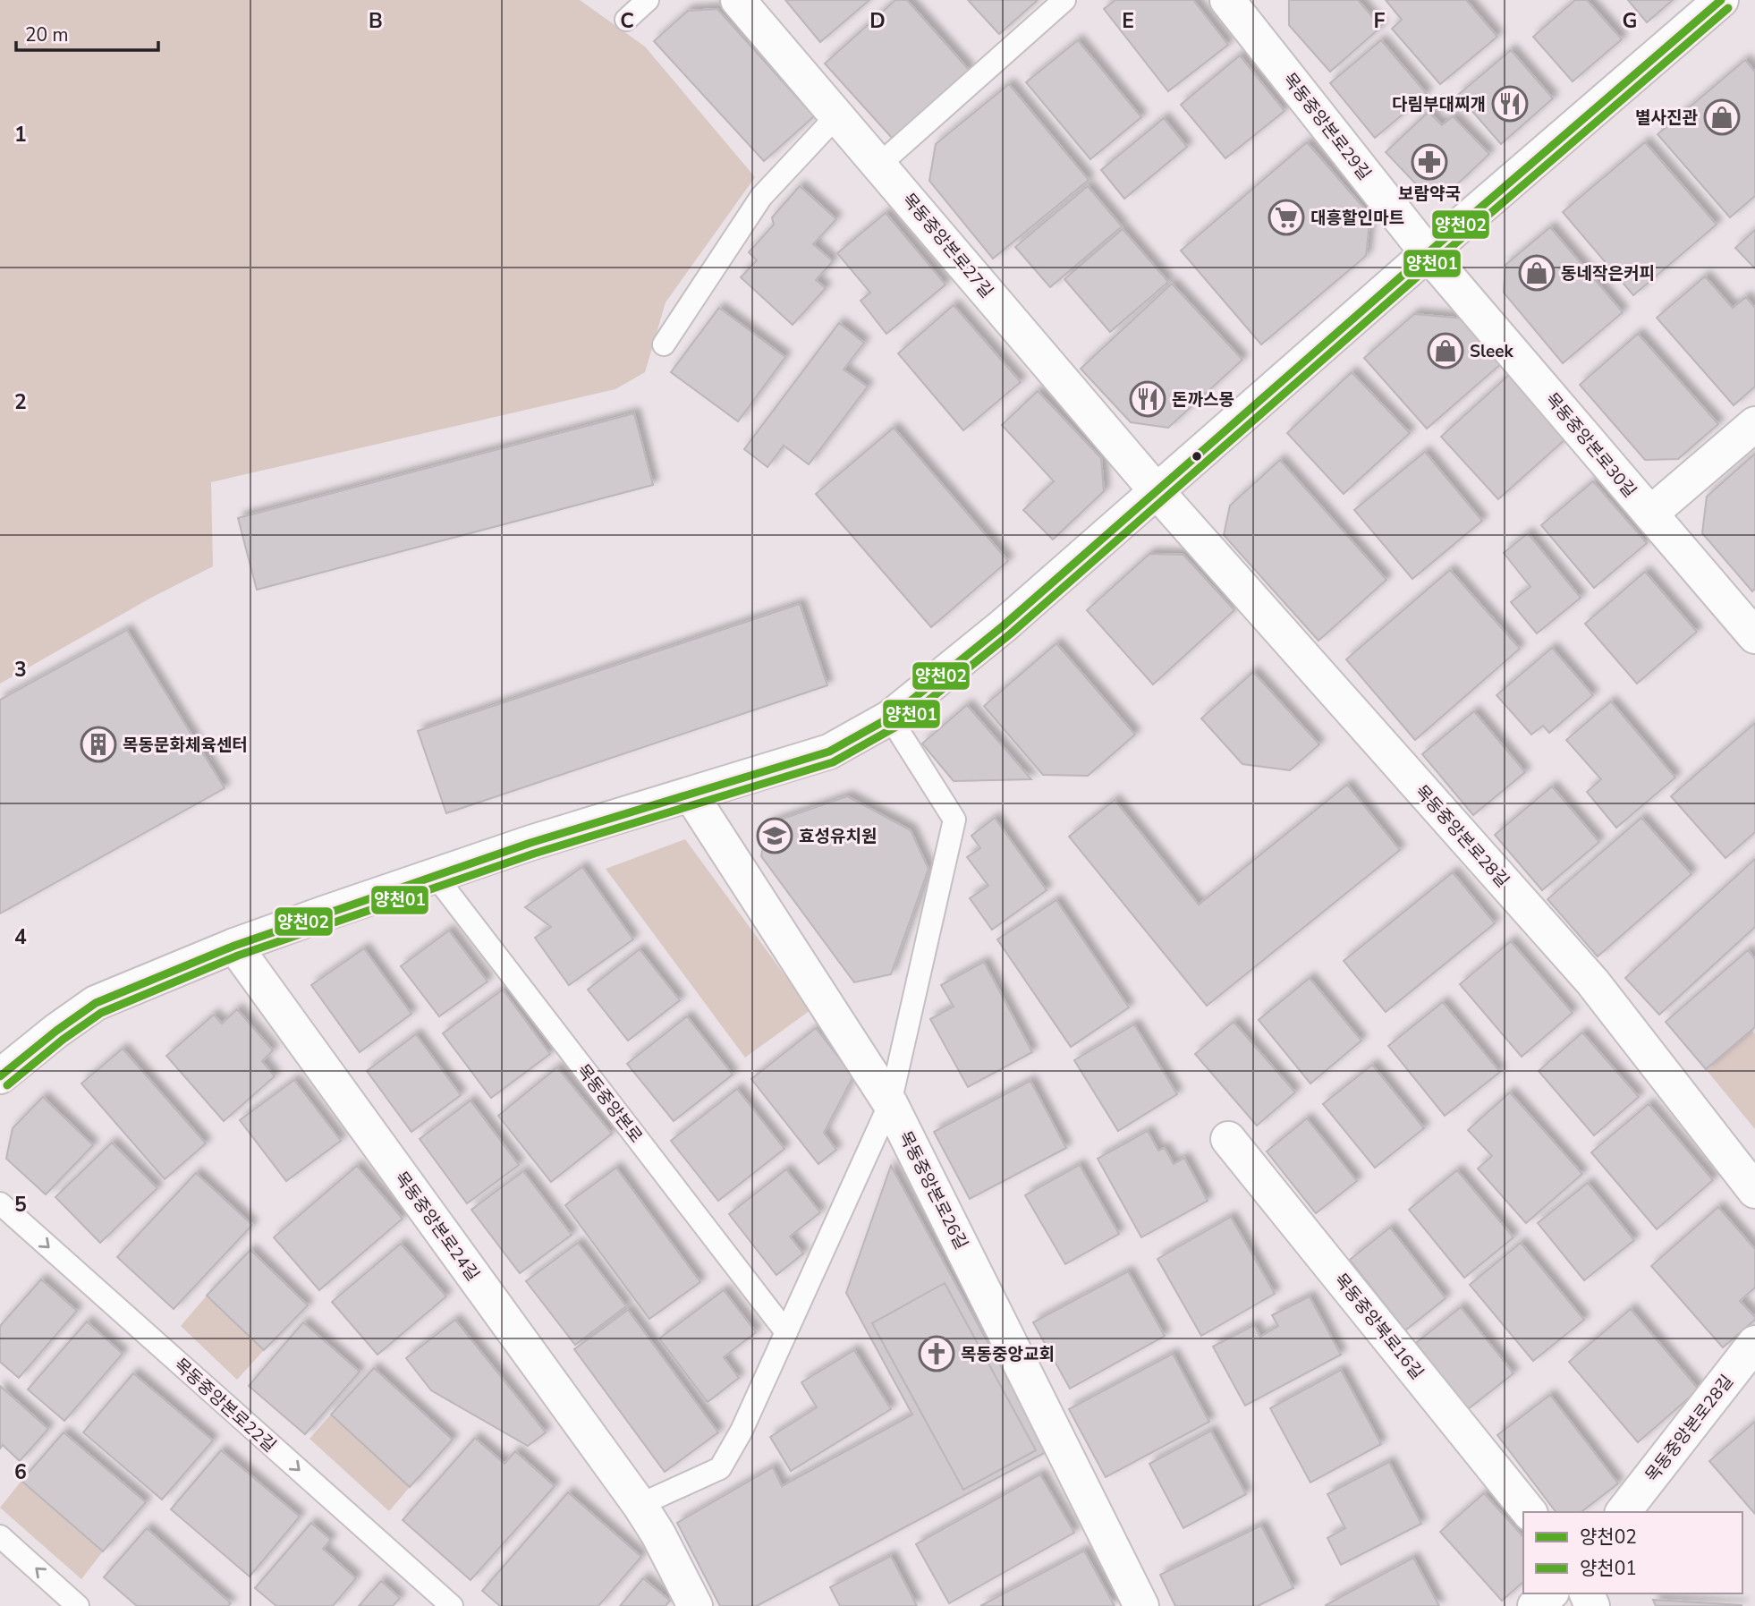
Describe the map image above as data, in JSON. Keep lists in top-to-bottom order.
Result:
{
  "streets": {
    "street": [
      "목동중앙본로29길",
      "목동중앙본로27길",
      "목동중앙본로30길",
      "목동중앙본로28길",
      "목동중앙본로26길",
      "목동중앙본로24길",
      "목동중앙북로16길"
    ],
    "lane": ["목동중앙본로", "목동중앙본로22길"]
  },
  "crossings": [
    ["목동중앙본로29길", "목동중앙본로30길"],
    ["목동중앙본로27길", "목동중앙본로28길"]
  ],
  "one_way": ["목동중앙본로22길"],
  "places": {
    "restaurant": ["다림부대찌개", "돈까스몽"],
    "shop": ["별사진관", "동네작은커피", "Sleek"],
    "pharmacy": ["보람약국"],
    "supermarket": ["대흥할인마트"],
    "building": ["목동문화체육센터"],
    "school or university": ["효성유치원"],
    "church": ["목동중앙교회"]
  },
  "lines": ["transit line 양천02", "transit line 양천01"],
  "legend": ["양천02", "양천01"],
  "scale_bar": "20 m",
  "grid": {
    "columns": [
      "B",
      "C",
      "D",
      "E",
      "F",
      "G"
    ],
    "rows": [
      "1",
      "2",
      "3",
      "4",
      "5",
      "6"
    ]
  }
}
